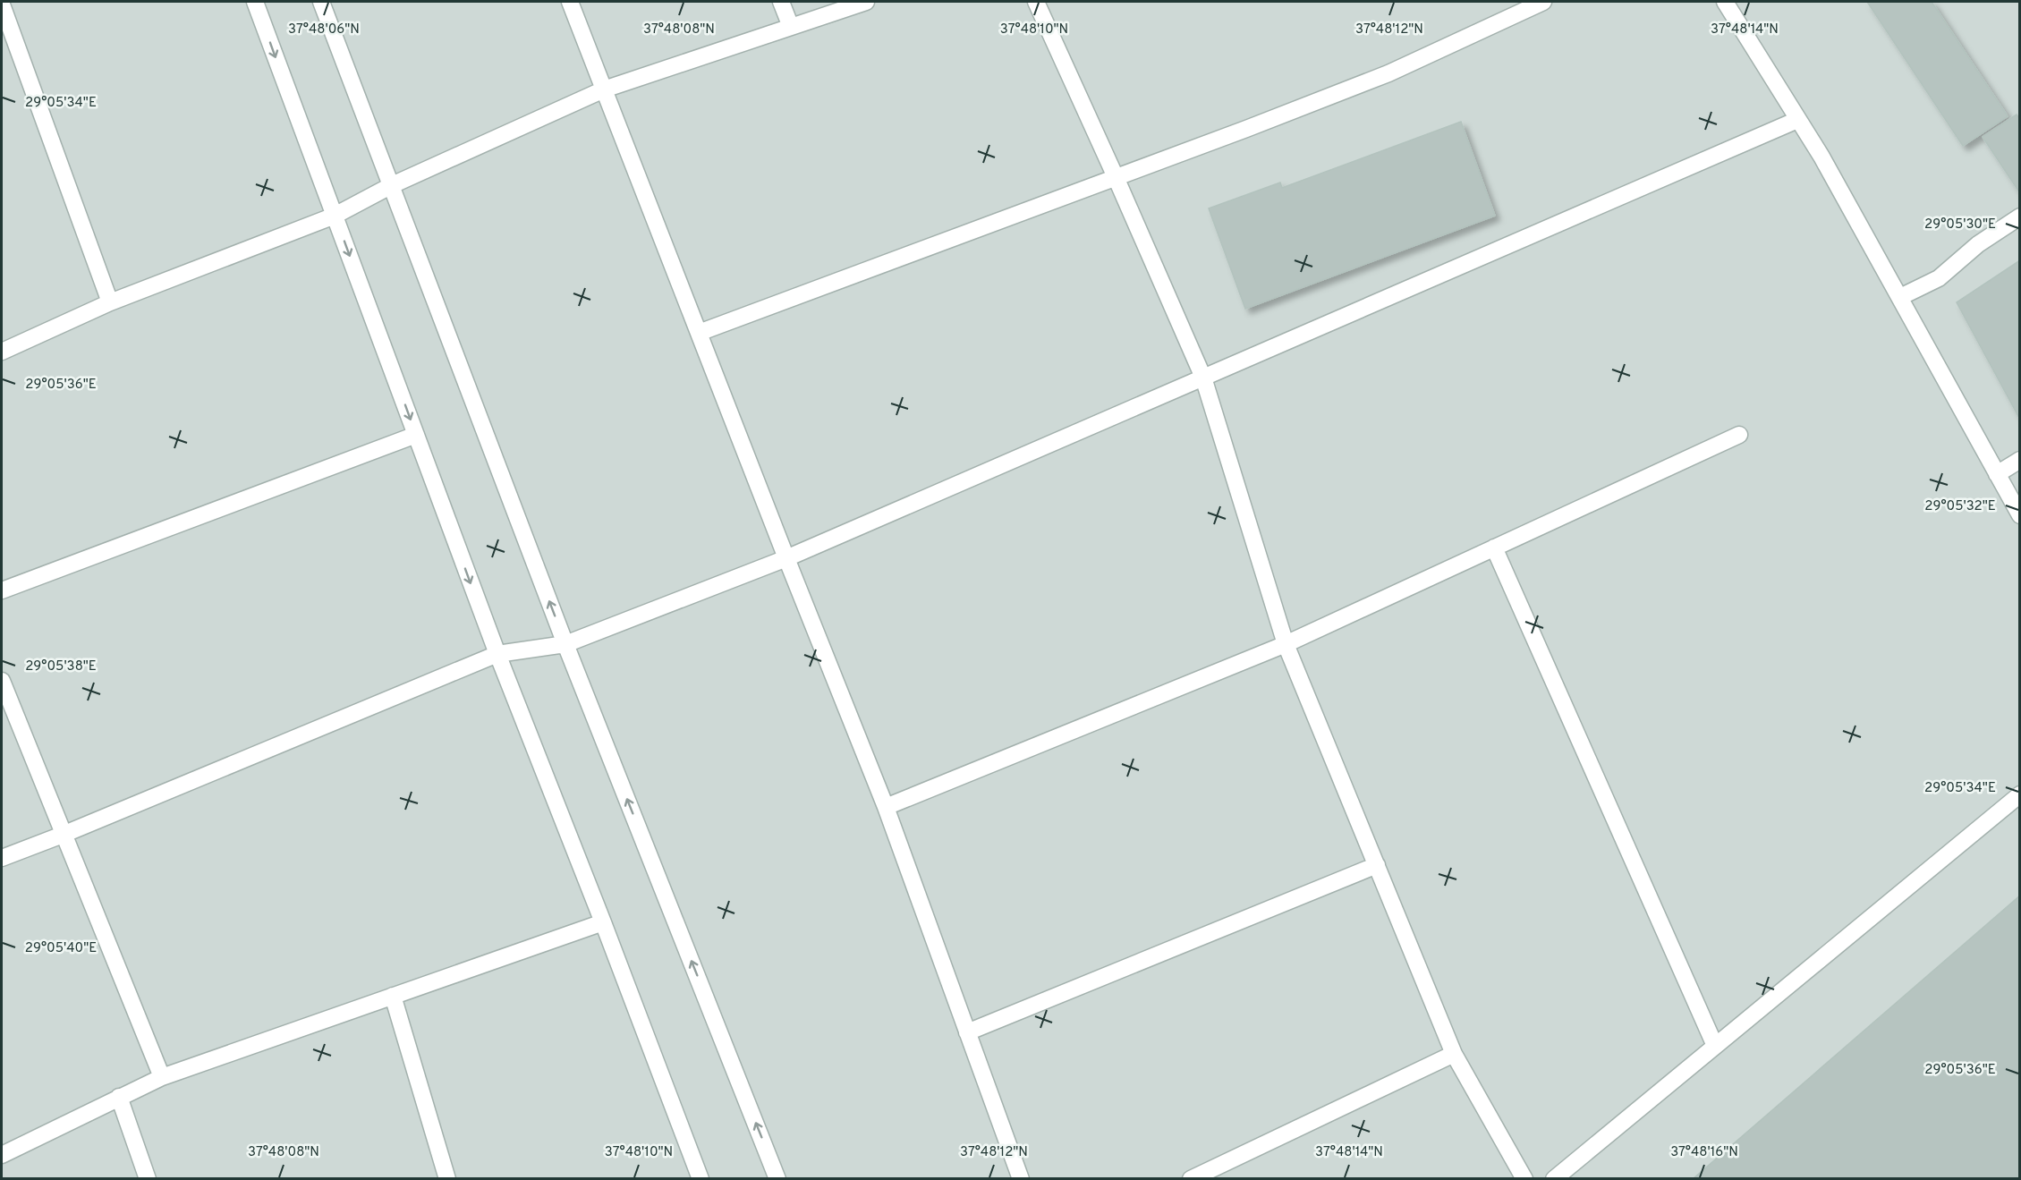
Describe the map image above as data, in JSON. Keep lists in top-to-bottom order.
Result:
{
  "coordinates": [
    "37°48'06\"N",
    "37°48'08\"N",
    "37°48'10\"N",
    "37°48'12\"N",
    "37°48'14\"N",
    "29°05'34\"E",
    "29°05'30\"E",
    "29°05'36\"E",
    "29°05'32\"E",
    "29°05'38\"E",
    "29°05'40\"E",
    "37°48'16\"N"
  ]
}
